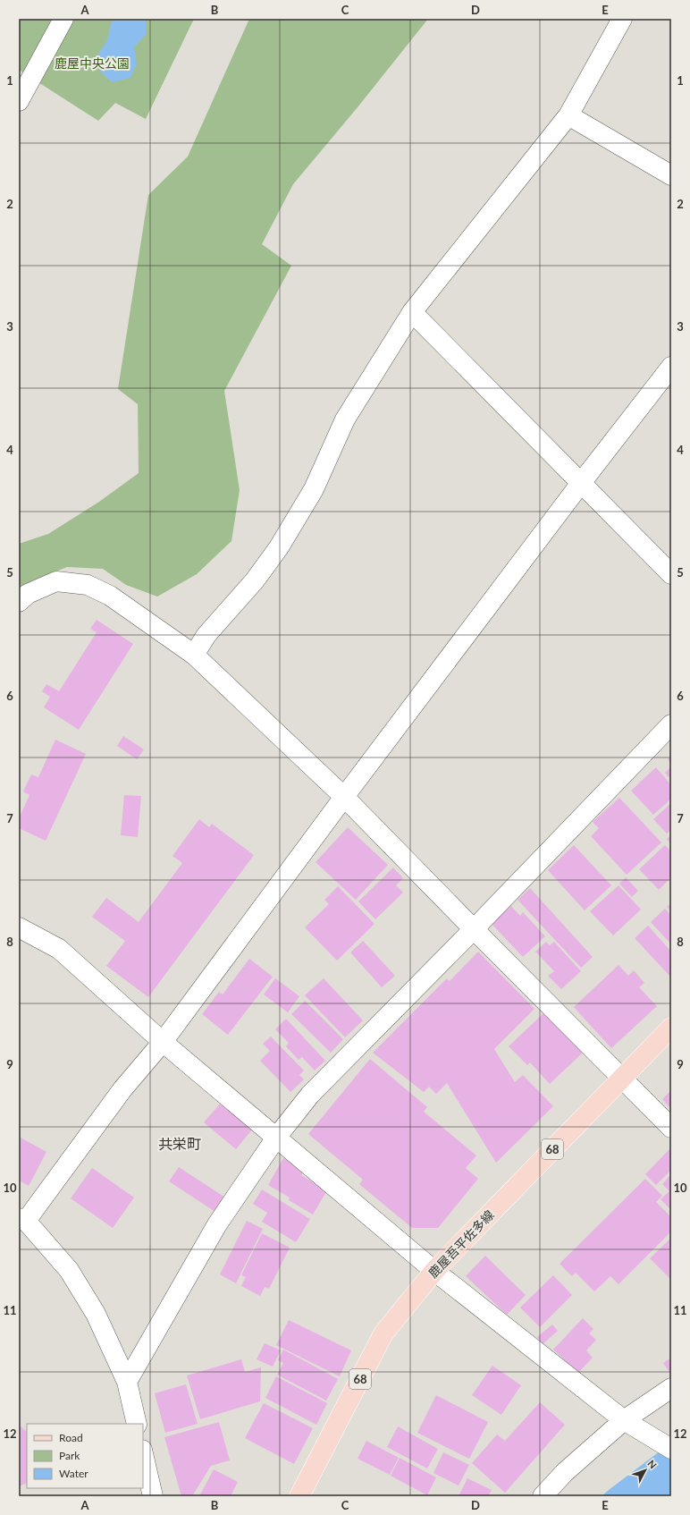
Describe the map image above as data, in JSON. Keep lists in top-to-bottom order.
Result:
{
  "streets": {
    "main road": ["68", "鹿屋吾平佐多線"]
  },
  "districts": ["共栄町"],
  "parks": ["鹿屋中央公園"],
  "legend": ["Road", "Park", "Water"],
  "north": "top right",
  "grid": {
    "columns": [
      "A",
      "B",
      "C",
      "D",
      "E"
    ],
    "rows": [
      "1",
      "2",
      "3",
      "4",
      "5",
      "6",
      "7",
      "8",
      "9",
      "10",
      "11",
      "12"
    ]
  }
}
